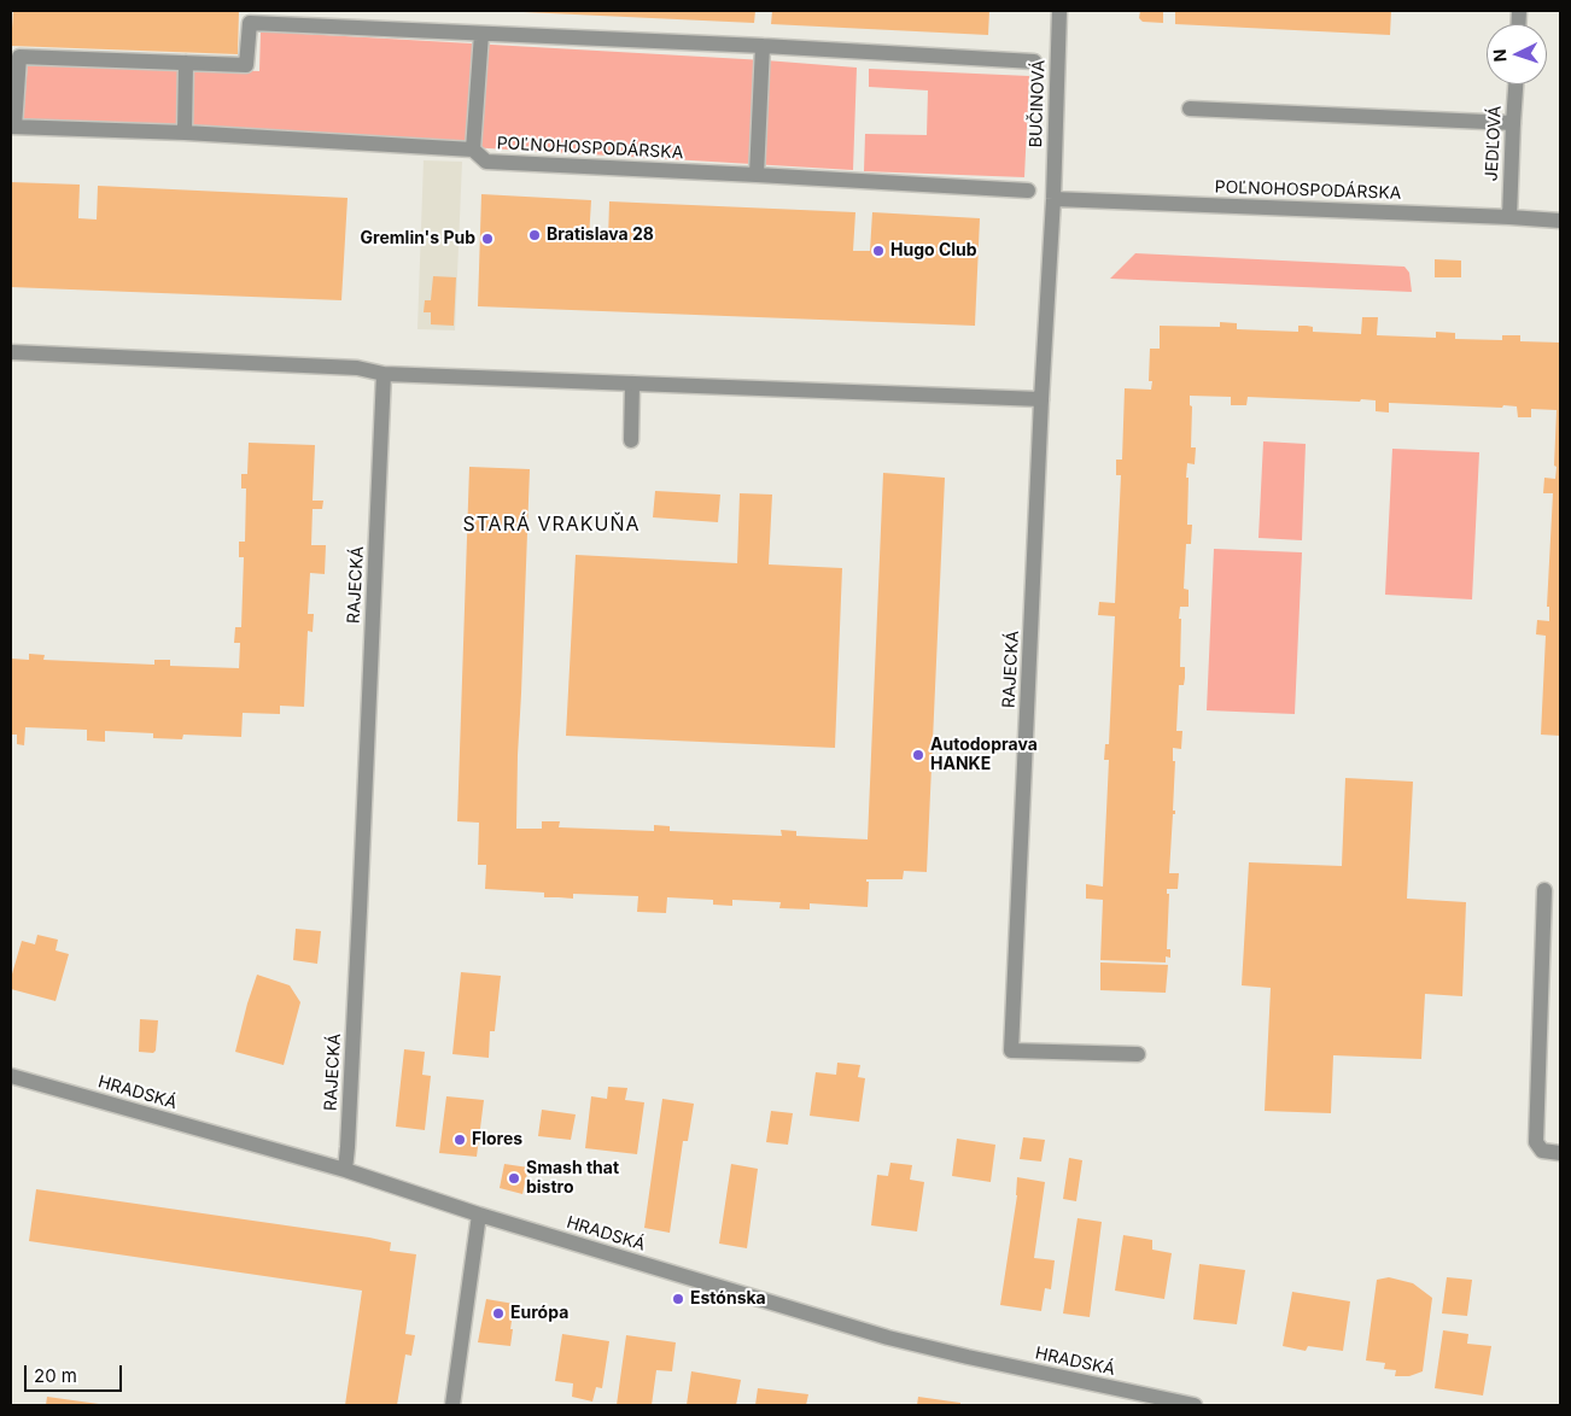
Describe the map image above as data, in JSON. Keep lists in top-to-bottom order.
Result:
{
  "streets": {
    "street": [
      "BUČINOVÁ",
      "JEDĽOVÁ",
      "POĽNOHOSPODÁRSKA",
      "RAJECKÁ",
      "HRADSKÁ"
    ]
  },
  "crossings": [
    ["BUČINOVÁ", "POĽNOHOSPODÁRSKA"],
    ["BUČINOVÁ", "RAJECKÁ"],
    ["JEDĽOVÁ", "POĽNOHOSPODÁRSKA"],
    ["POĽNOHOSPODÁRSKA", "RAJECKÁ"],
    ["RAJECKÁ", "HRADSKÁ"]
  ],
  "districts": ["STARÁ VRAKUŇA"],
  "places": [
    "Bratislava 28",
    "Gremlin's Pub",
    "Hugo Club",
    "Autodoprava HANKE",
    "Flores",
    "Smash that bistro",
    "Estónska",
    "Európa"
  ],
  "scale_bar": "20 m",
  "north": "left"
}
